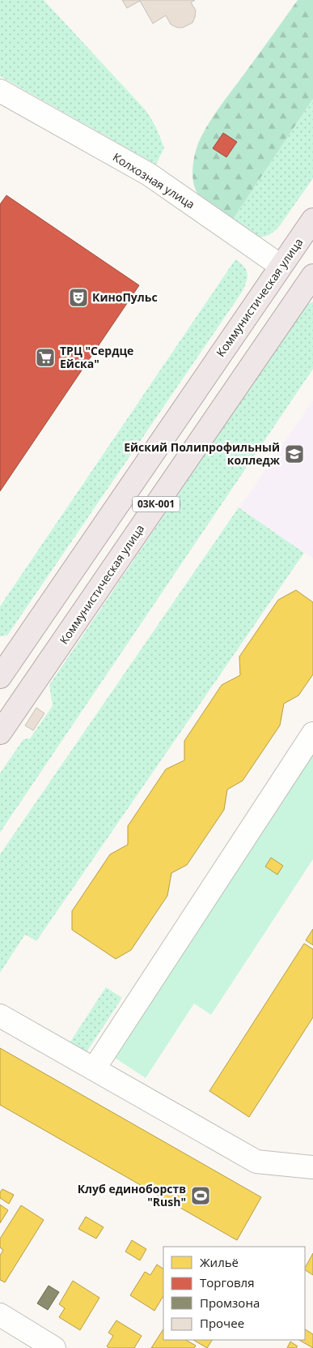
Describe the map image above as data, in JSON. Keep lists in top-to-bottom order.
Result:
{
  "streets": {
    "main road": ["Коммунистическая улица", "03К-001"],
    "street": ["Колхозная улица"]
  },
  "crossings": [
    ["Колхозная улица", "Коммунистическая улица"]
  ],
  "places": {
    "theatre": ["КиноПульс"],
    "supermarket": ["ТРЦ \"Сердце Ейска\""],
    "school or university": ["Ейский Полипрофильный колледж"],
    "sports": ["Клуб единоборств \"Rush\""]
  },
  "legend": [
    "Жильё",
    "Торговля",
    "Промзона",
    "Прочее"
  ]
}
